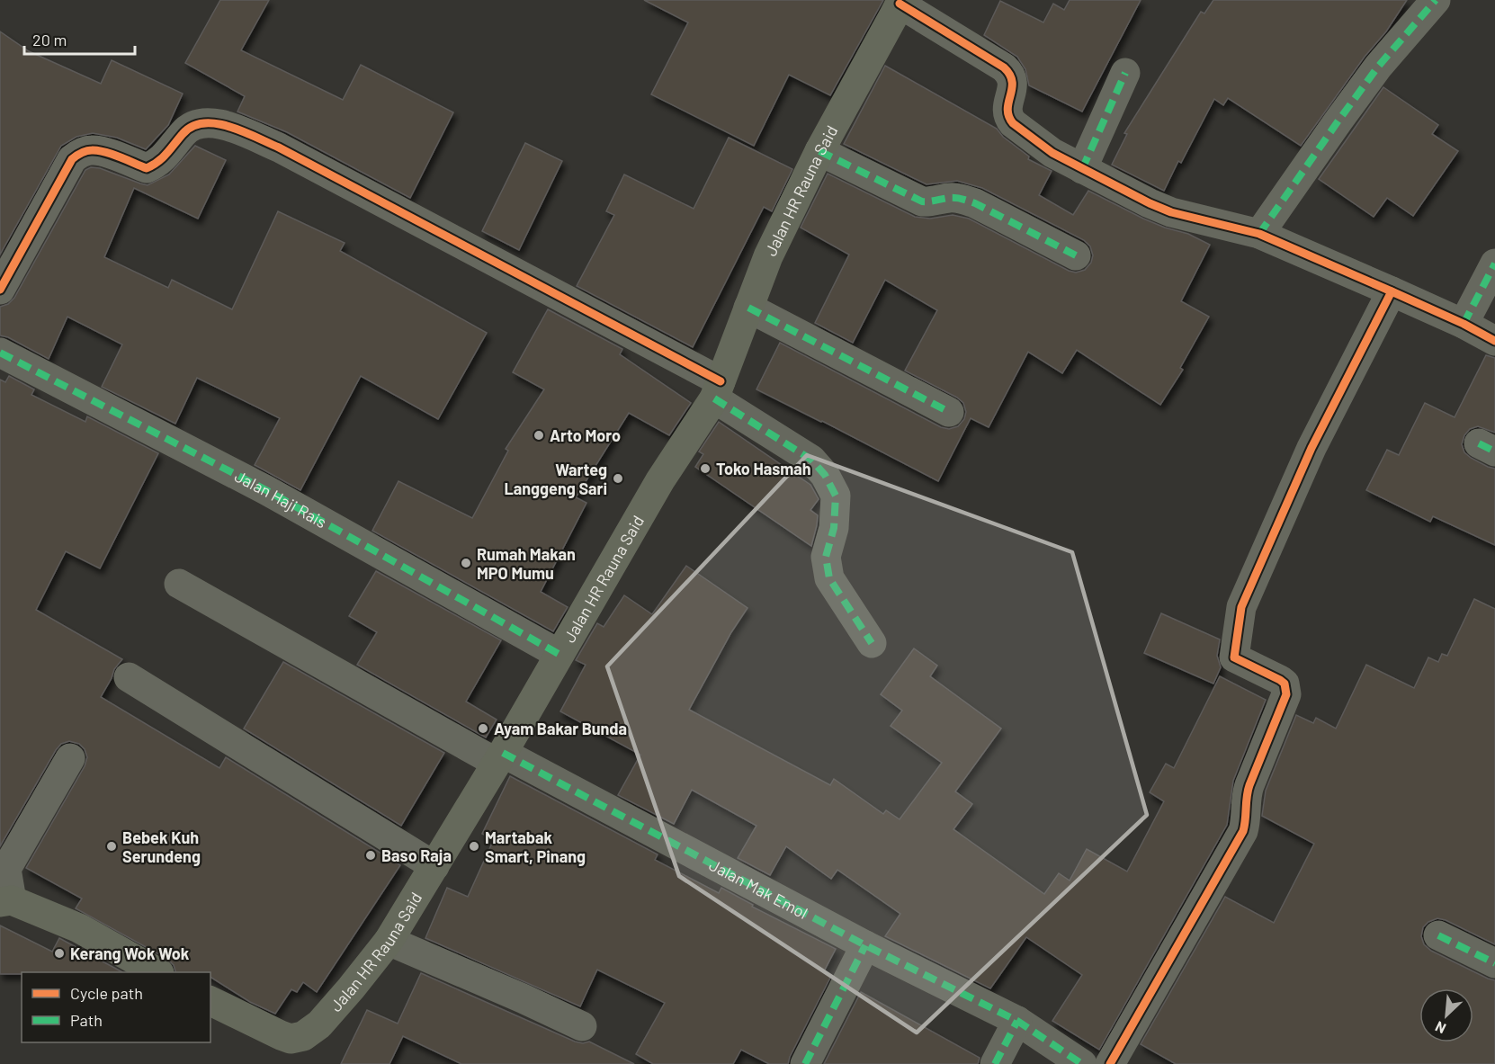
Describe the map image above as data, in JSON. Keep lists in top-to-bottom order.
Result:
{
  "streets": {
    "main road": ["Jalan HR Rauna Said"],
    "street": ["Jalan Haji Rais", "Jalan Mak Emol"]
  },
  "crossings": [
    ["Jalan HR Rauna Said", "Jalan Haji Rais"],
    ["Jalan HR Rauna Said", "Jalan Mak Emol"]
  ],
  "places": [
    "Arto Moro",
    "Toko Hasmah",
    "Warteg Langgeng Sari",
    "Rumah Makan MPO Mumu",
    "Ayam Bakar Bunda",
    "Bebek Kuh Serundeng",
    "Martabak Smart, Pinang",
    "Baso Raja",
    "Kerang Wok Wok"
  ],
  "legend": ["Cycle path", "Path"],
  "scale_bar": "20 m",
  "north": "bottom left"
}
